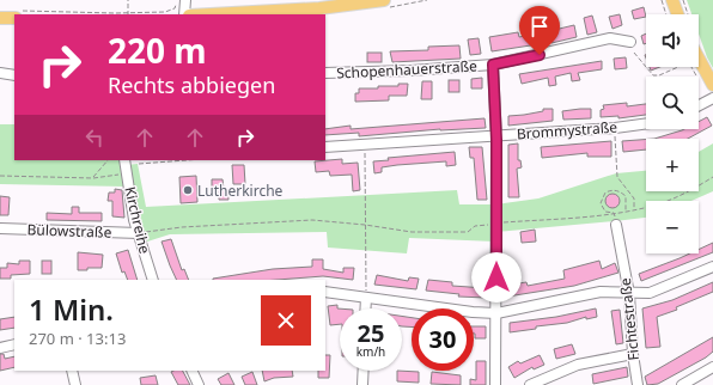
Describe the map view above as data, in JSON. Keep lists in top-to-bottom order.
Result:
{
  "streets": {
    "street": [
      "Schopenhauerstraße",
      "Brommystraße",
      "Kirchreihe",
      "Bülowstraße",
      "Fichtestraße"
    ]
  },
  "crossings": [
    ["Kirchreihe", "Bülowstraße"]
  ],
  "places": ["Lutherkirche"],
  "page": {
    "map_buttons": ["+", "−"],
    "turn": ["220 m", "Rechts abbiegen"],
    "heading": ["1 Min.", "270 m · 13:13"],
    "speed": "25 km/h",
    "limit": "30"
  }
}
